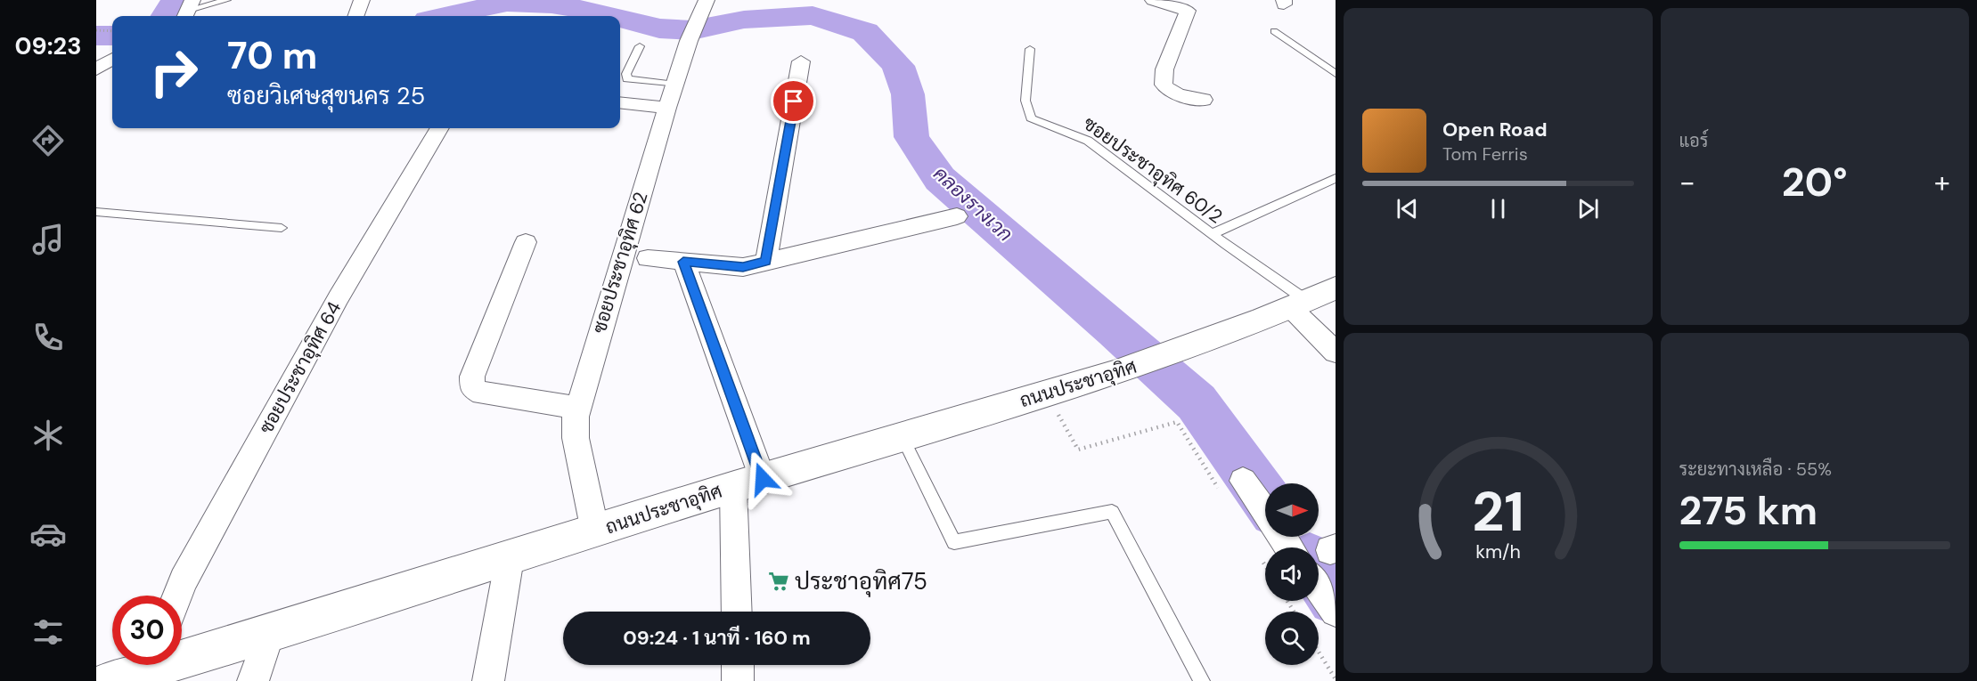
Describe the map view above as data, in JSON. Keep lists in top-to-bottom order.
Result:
{
  "streets": {
    "main road": ["ถนนประชาอุทิศ"],
    "street": ["ซอยประชาอุทิศ 62", "ซอยประชาอุทิศ 64"],
    "lane": ["ซอยประชาอุทิศ 60/2"]
  },
  "crossings": [
    ["ซอยประชาอุทิศ 60/2", "ถนนประชาอุทิศ"],
    ["ซอยประชาอุทิศ 62", "ถนนประชาอุทิศ"]
  ],
  "water": ["คลองรางเวก"],
  "places": {
    "supermarket": ["ประชาอุทิศ75"]
  },
  "north": "right",
  "page": {
    "tabs": "09:23",
    "tile": [
      "แอร์",
      ["ระยะทางเหลือ · 55%", "275 km"]
    ],
    "turn": ["70 m", "ซอยวิเศษสุขนคร 25"],
    "song": ["Open Road", "Tom Ferris"],
    "heat": ["−", "20°", "+"],
    "limit": "30",
    "trip": "09:24 · 1 นาที · 160 m",
    "gauge": ["21", "km/h"]
  }
}
